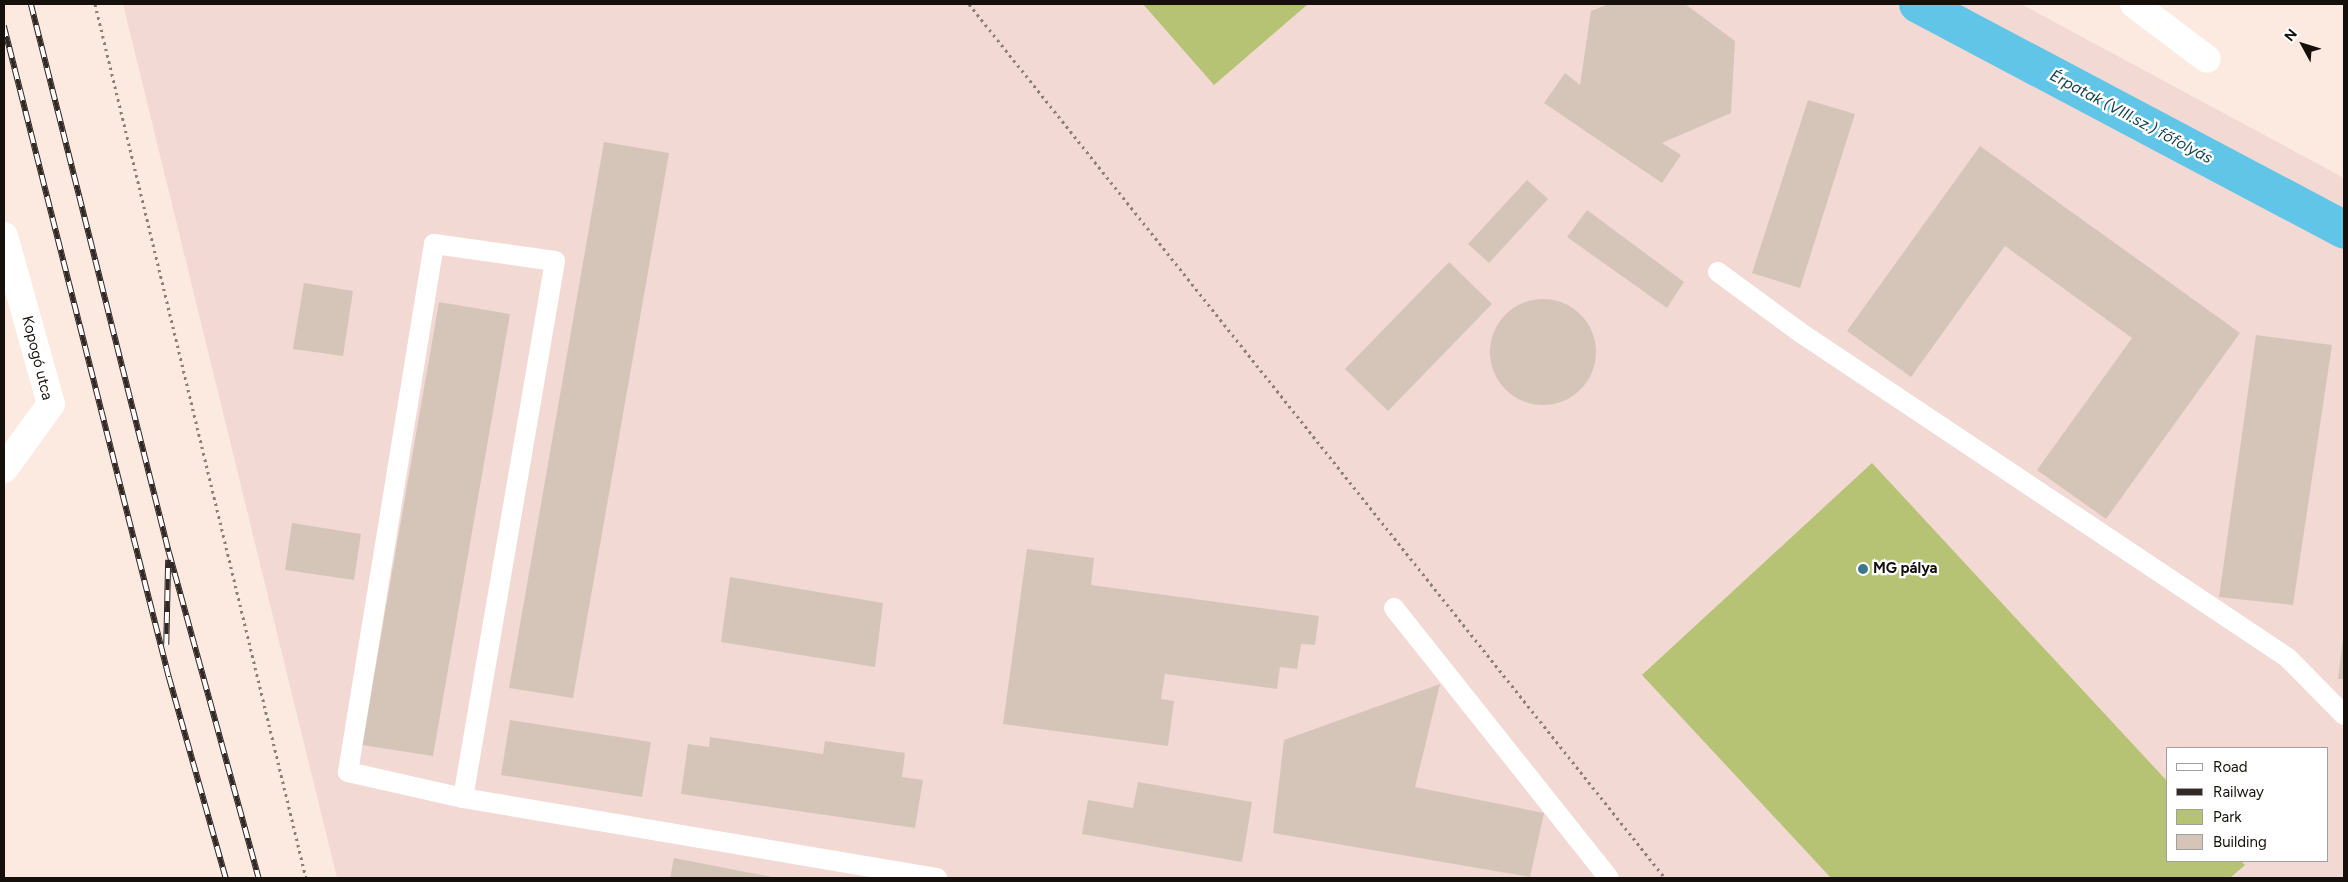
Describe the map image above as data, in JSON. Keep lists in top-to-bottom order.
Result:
{
  "streets": {
    "street": ["Kopogó utca"]
  },
  "water": ["Érpatak (VIII.sz.) főfolyás"],
  "places": ["MG pálya"],
  "legend": [
    "Road",
    "Railway",
    "Park",
    "Building"
  ],
  "north": "top left"
}
